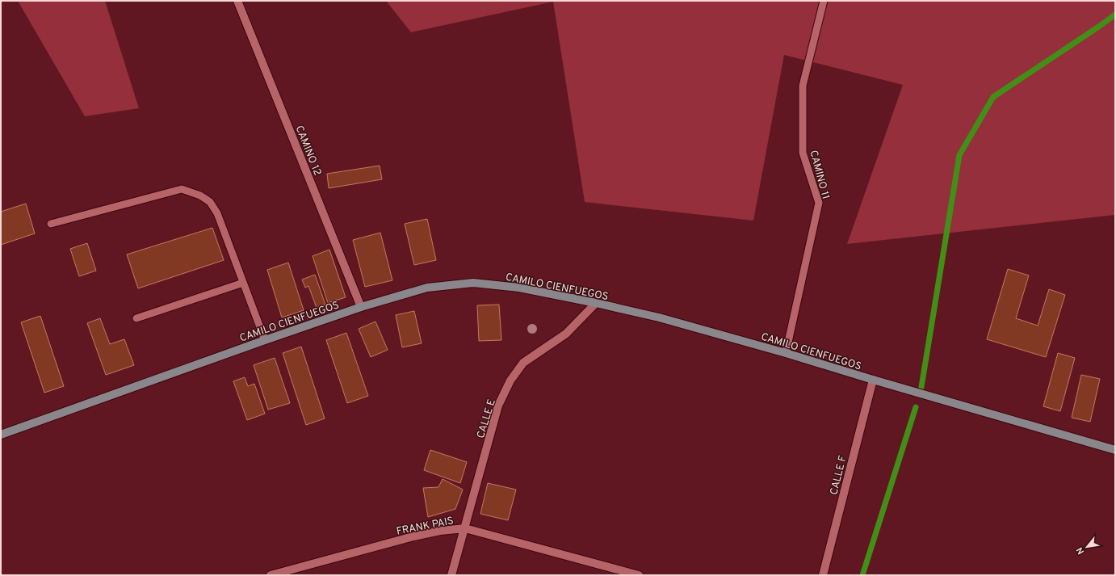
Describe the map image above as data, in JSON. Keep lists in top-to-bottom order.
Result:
{
  "streets": {
    "street": [
      "CAMINO 12",
      "CAMILO CIENFUEGOS",
      "CALLE E",
      "CALLE F",
      "FRANK PAIS"
    ],
    "lane": ["CAMINO 11"]
  },
  "crossings": [
    ["CAMINO 12", "CAMILO CIENFUEGOS"],
    ["CAMINO 11", "CAMILO CIENFUEGOS"],
    ["CAMILO CIENFUEGOS", "CALLE E"],
    ["CAMILO CIENFUEGOS", "CALLE F"],
    ["CALLE E", "FRANK PAIS"]
  ],
  "north": "bottom left"
}
